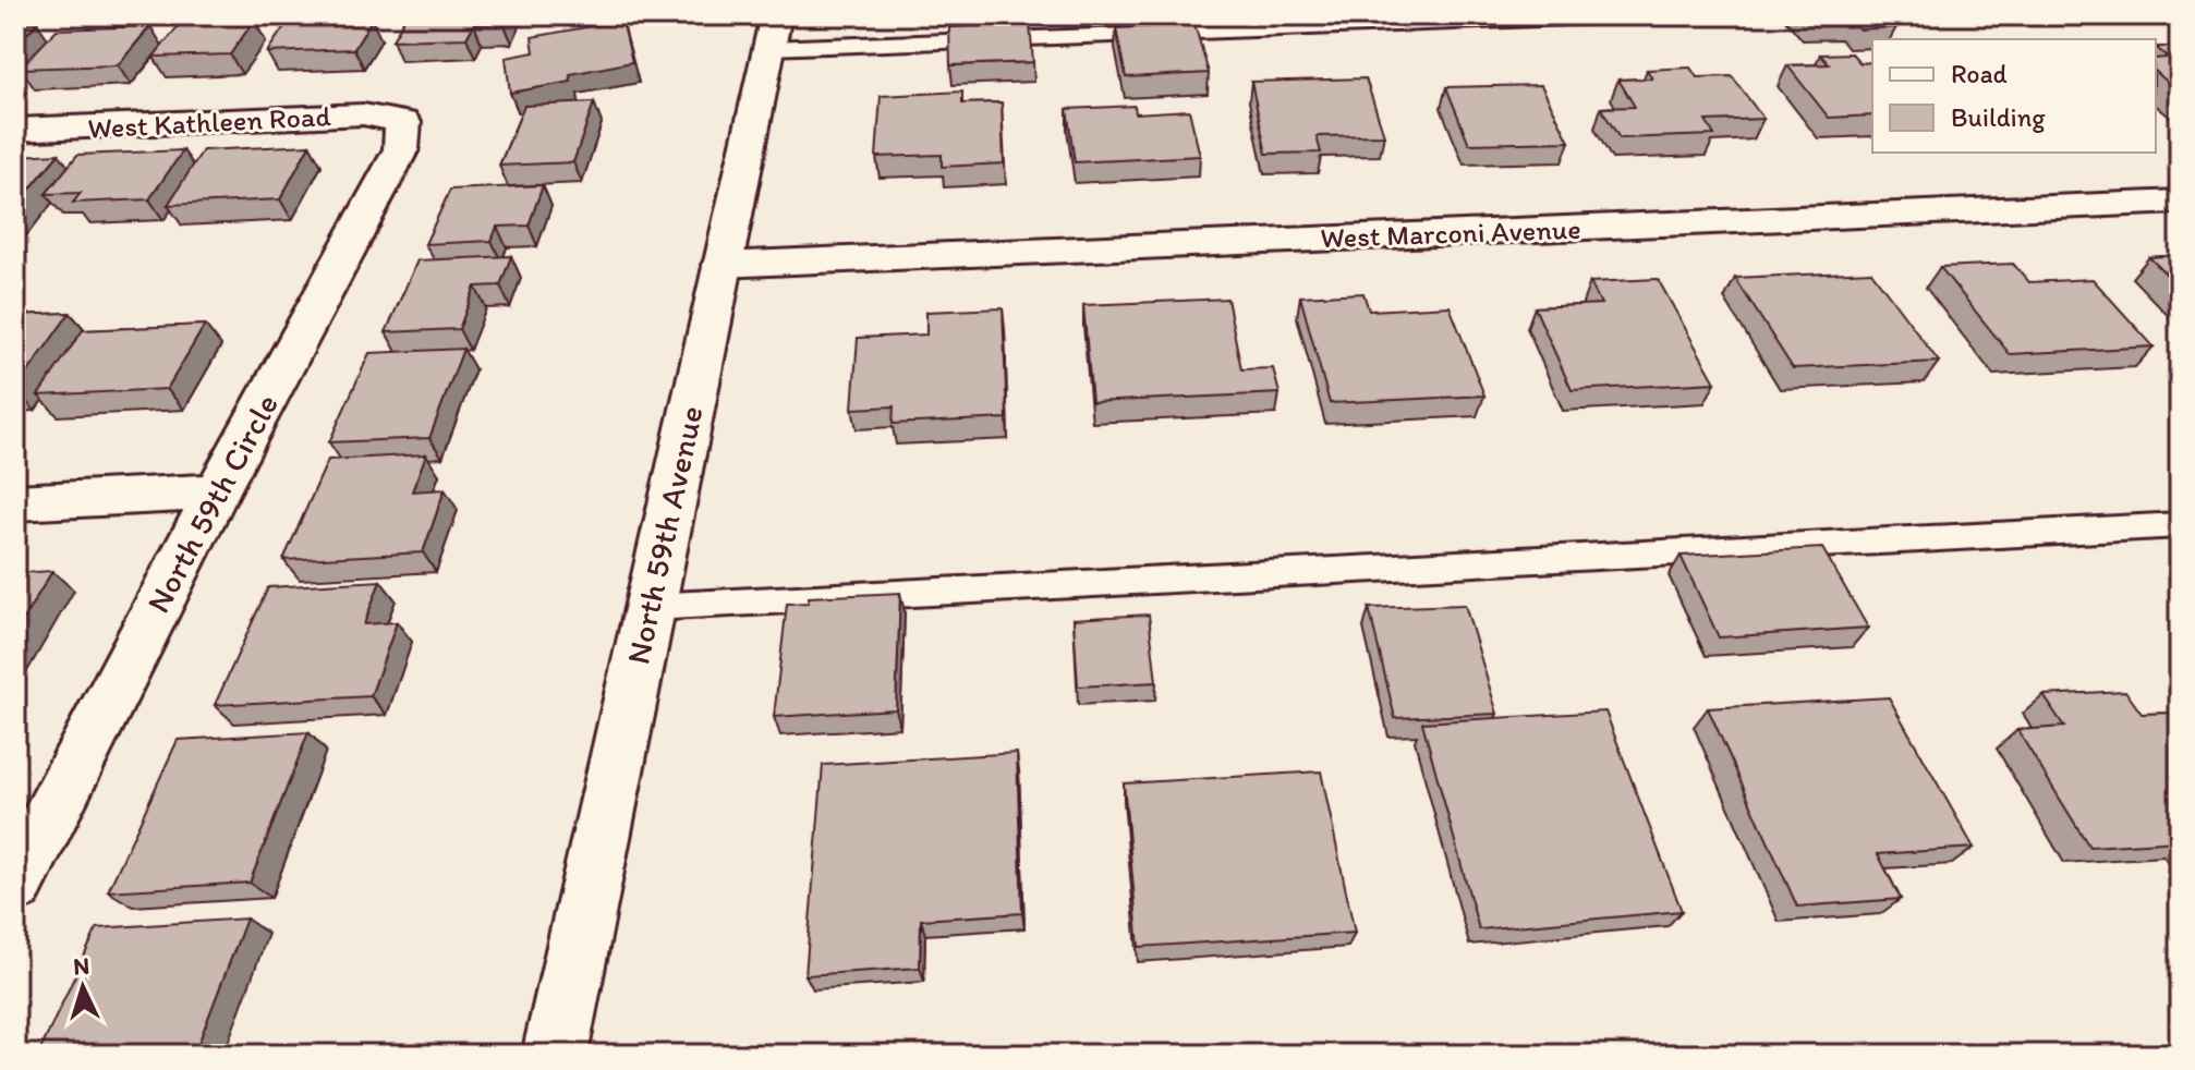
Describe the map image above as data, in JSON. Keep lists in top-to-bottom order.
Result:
{
  "streets": {
    "street": [
      "West Kathleen Road",
      "West Marconi Avenue",
      "North 59th Circle",
      "North 59th Avenue"
    ]
  },
  "crossings": [
    ["West Kathleen Road", "North 59th Circle"],
    ["West Marconi Avenue", "North 59th Avenue"]
  ],
  "legend": ["Road", "Building"],
  "north": "top"
}
